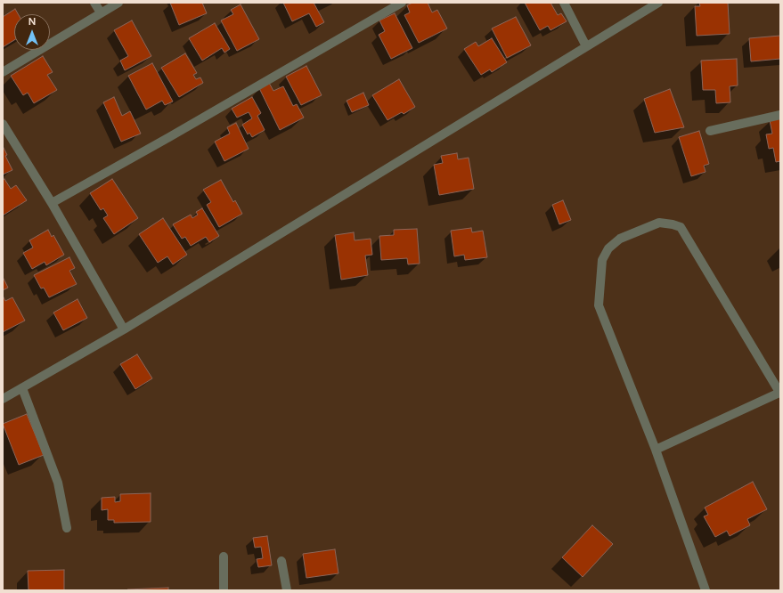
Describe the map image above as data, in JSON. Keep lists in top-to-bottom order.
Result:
{
  "north": "top"
}
